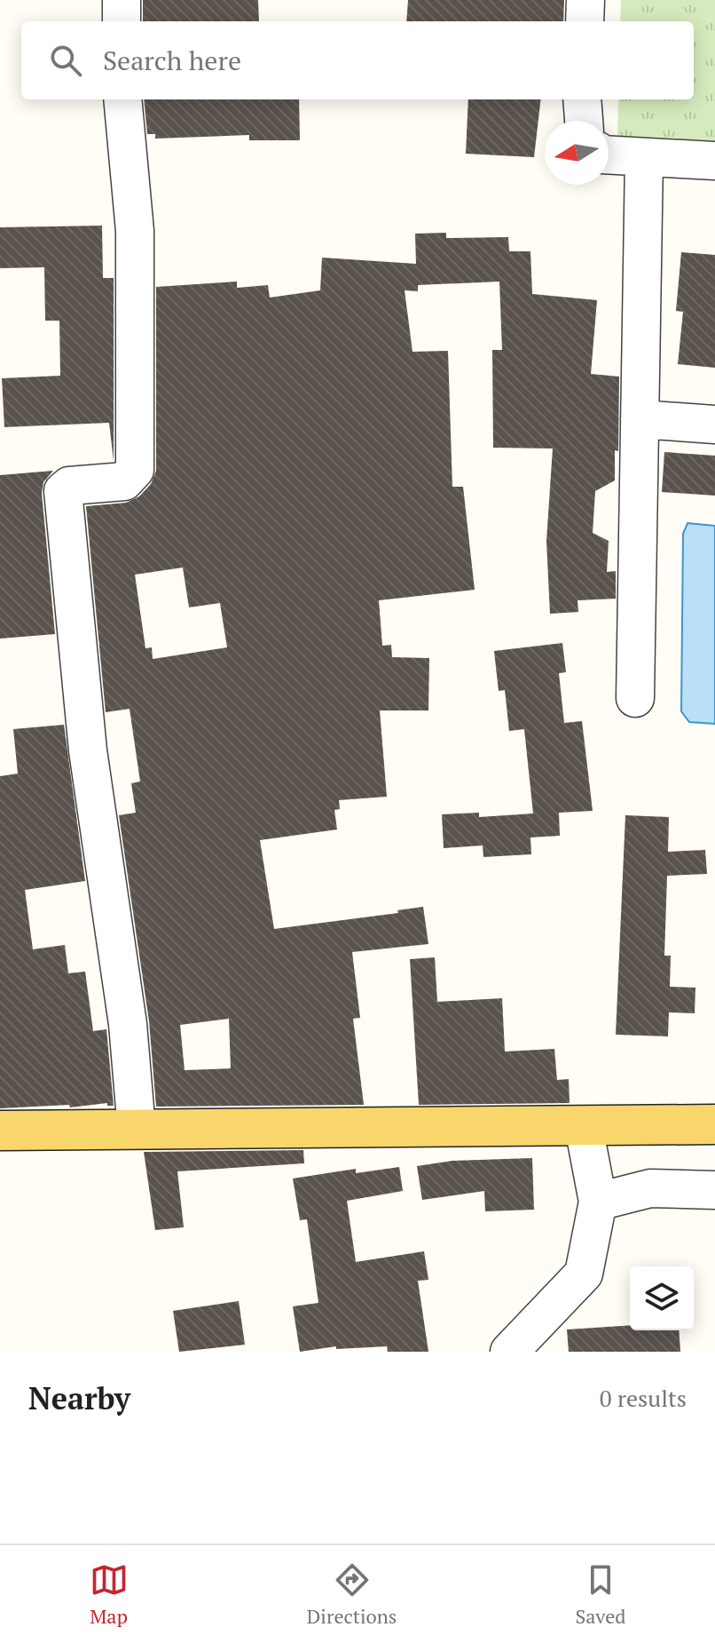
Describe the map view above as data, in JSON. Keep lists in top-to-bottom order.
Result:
{
  "north": "left",
  "page": {
    "search": "Search here",
    "heading": ["Nearby", "0 results"],
    "nav": ["Map", "Directions", "Saved"]
  }
}
